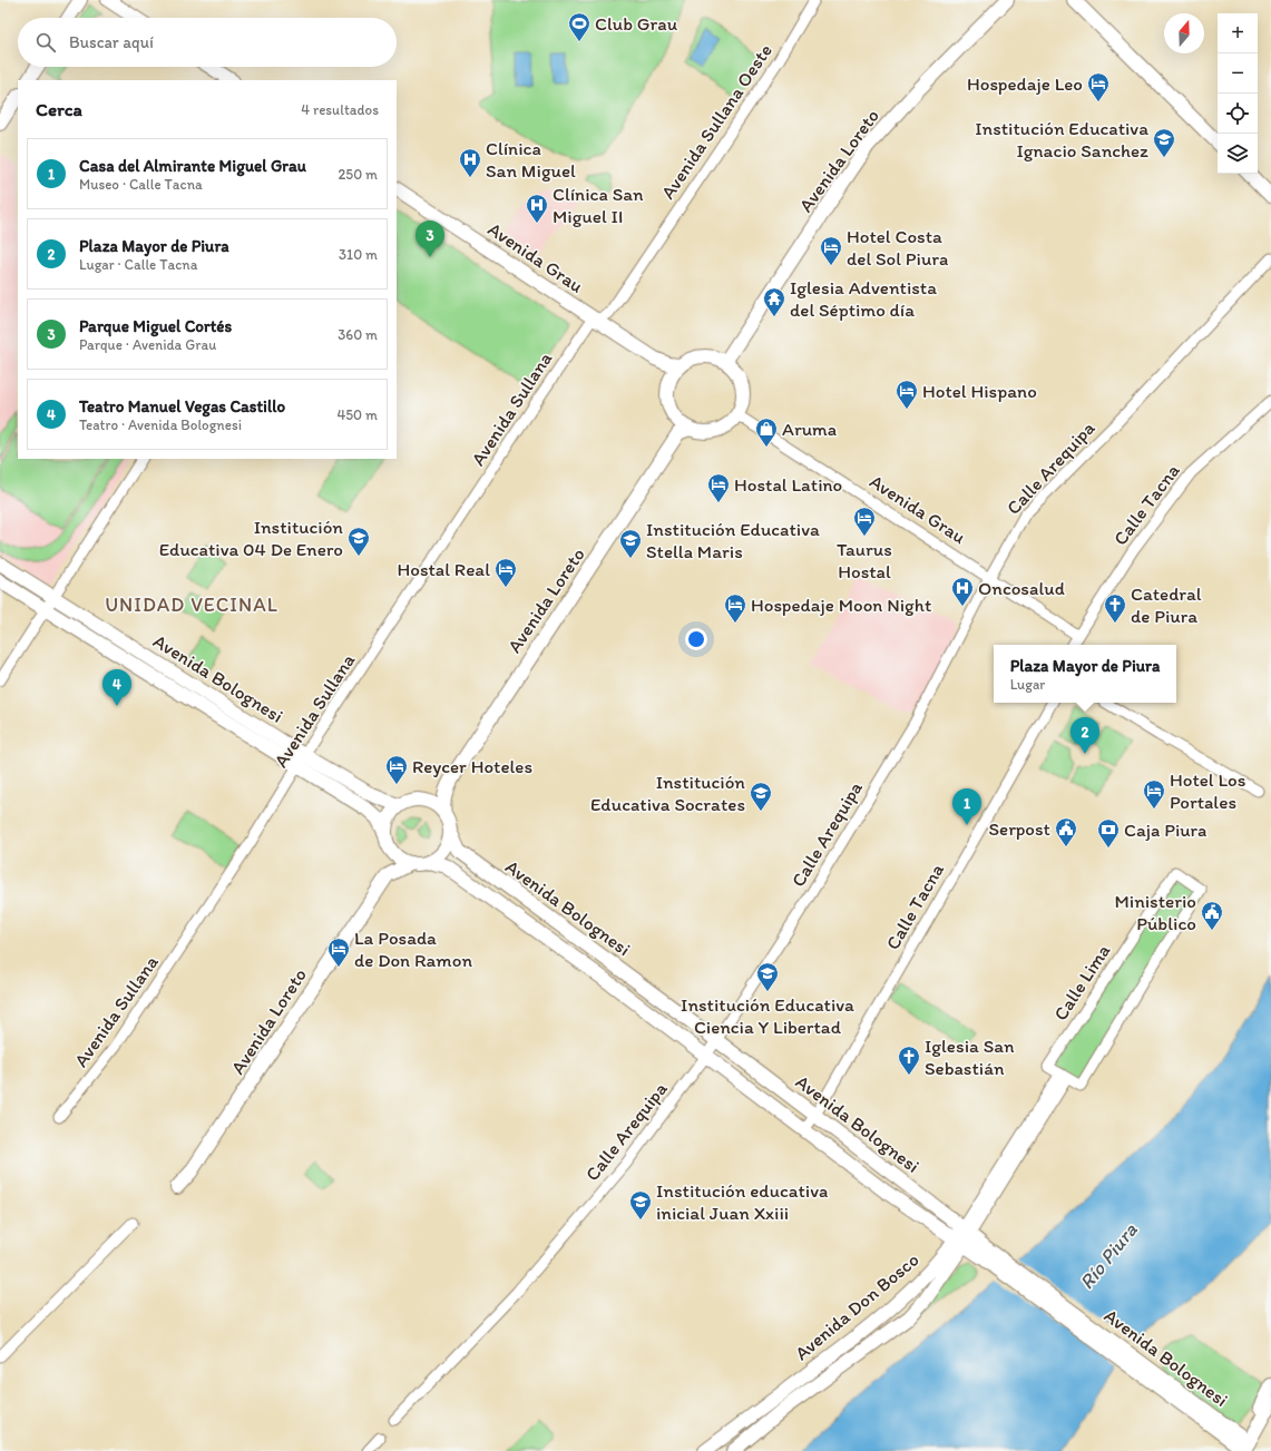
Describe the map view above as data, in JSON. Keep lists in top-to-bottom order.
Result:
{
  "streets": {
    "main road": [
      "Avenida Loreto",
      "Avenida Grau",
      "Avenida Bolognesi",
      "Avenida Don Bosco"
    ],
    "street": [
      "Avenida Sullana Oeste",
      "Avenida Sullana",
      "Calle Arequipa",
      "Calle Tacna",
      "Calle Lima"
    ]
  },
  "crossings": [
    ["Avenida Sullana Oeste", "Avenida Grau"],
    ["Avenida Sullana Oeste", "Avenida Sullana"],
    ["Avenida Loreto", "Avenida Grau"],
    ["Avenida Loreto", "Avenida Bolognesi"],
    ["Avenida Grau", "Avenida Sullana"],
    ["Avenida Grau", "Calle Arequipa"],
    ["Avenida Grau", "Calle Tacna"],
    ["Avenida Sullana", "Avenida Bolognesi"],
    ["Calle Arequipa", "Avenida Bolognesi"],
    ["Calle Tacna", "Avenida Bolognesi"],
    ["Avenida Bolognesi", "Avenida Don Bosco"],
    ["Calle Lima", "Avenida Don Bosco"]
  ],
  "districts": ["UNIDAD VECINAL"],
  "water": ["Río Piura"],
  "places": {
    "sports": ["Club Grau"],
    "hotel": [
      "Hospedaje Leo",
      "Hotel Costa del Sol Piura",
      "Hotel Hispano",
      "Hostal Latino",
      "Taurus Hostal",
      "Hostal Real",
      "Hospedaje Moon Night",
      "Reycer Hoteles",
      "Hotel Los Portales",
      "La Posada de Don Ramon"
    ],
    "school or university": [
      "Institución Educativa Ignacio Sanchez",
      "Institución Educativa 04 De Enero",
      "Institución Educativa Stella Maris",
      "Institución Educativa Socrates",
      "Institución Educativa Ciencia Y Libertad",
      "Institución educativa inicial Juan Xxiii"
    ],
    "hospital": ["Clínica San Miguel", "Clínica San Miguel II", "Oncosalud"],
    "temple": ["Iglesia Adventista del Séptimo día"],
    "shop": ["Aruma"],
    "church": ["Catedral de Piura", "Iglesia San Sebastián"],
    "public building": ["Serpost", "Ministerio Público"],
    "bank": ["Caja Piura"]
  },
  "north": "top",
  "page": {
    "map_buttons": ["+", "−"],
    "search": "Buscar aquí",
    "heading": ["Cerca", "4 resultados"],
    "list": [
      {
        "mark": "1",
        "name": "Casa del Almirante Miguel Grau",
        "note": "Museo · Calle Tacna",
        "value": "250 m"
      },
      {
        "mark": "2",
        "name": "Plaza Mayor de Piura",
        "note": "Lugar · Calle Tacna",
        "value": "310 m"
      },
      {
        "mark": "3",
        "name": "Parque Miguel Cortés",
        "note": "Parque · Avenida Grau",
        "value": "360 m"
      },
      {
        "mark": "4",
        "name": "Teatro Manuel Vegas Castillo",
        "note": "Teatro · Avenida Bolognesi",
        "value": "450 m"
      }
    ],
    "pins": [
      "3",
      "4",
      "2",
      "1"
    ],
    "popup": ["Plaza Mayor de Piura", "Lugar"]
  }
}
